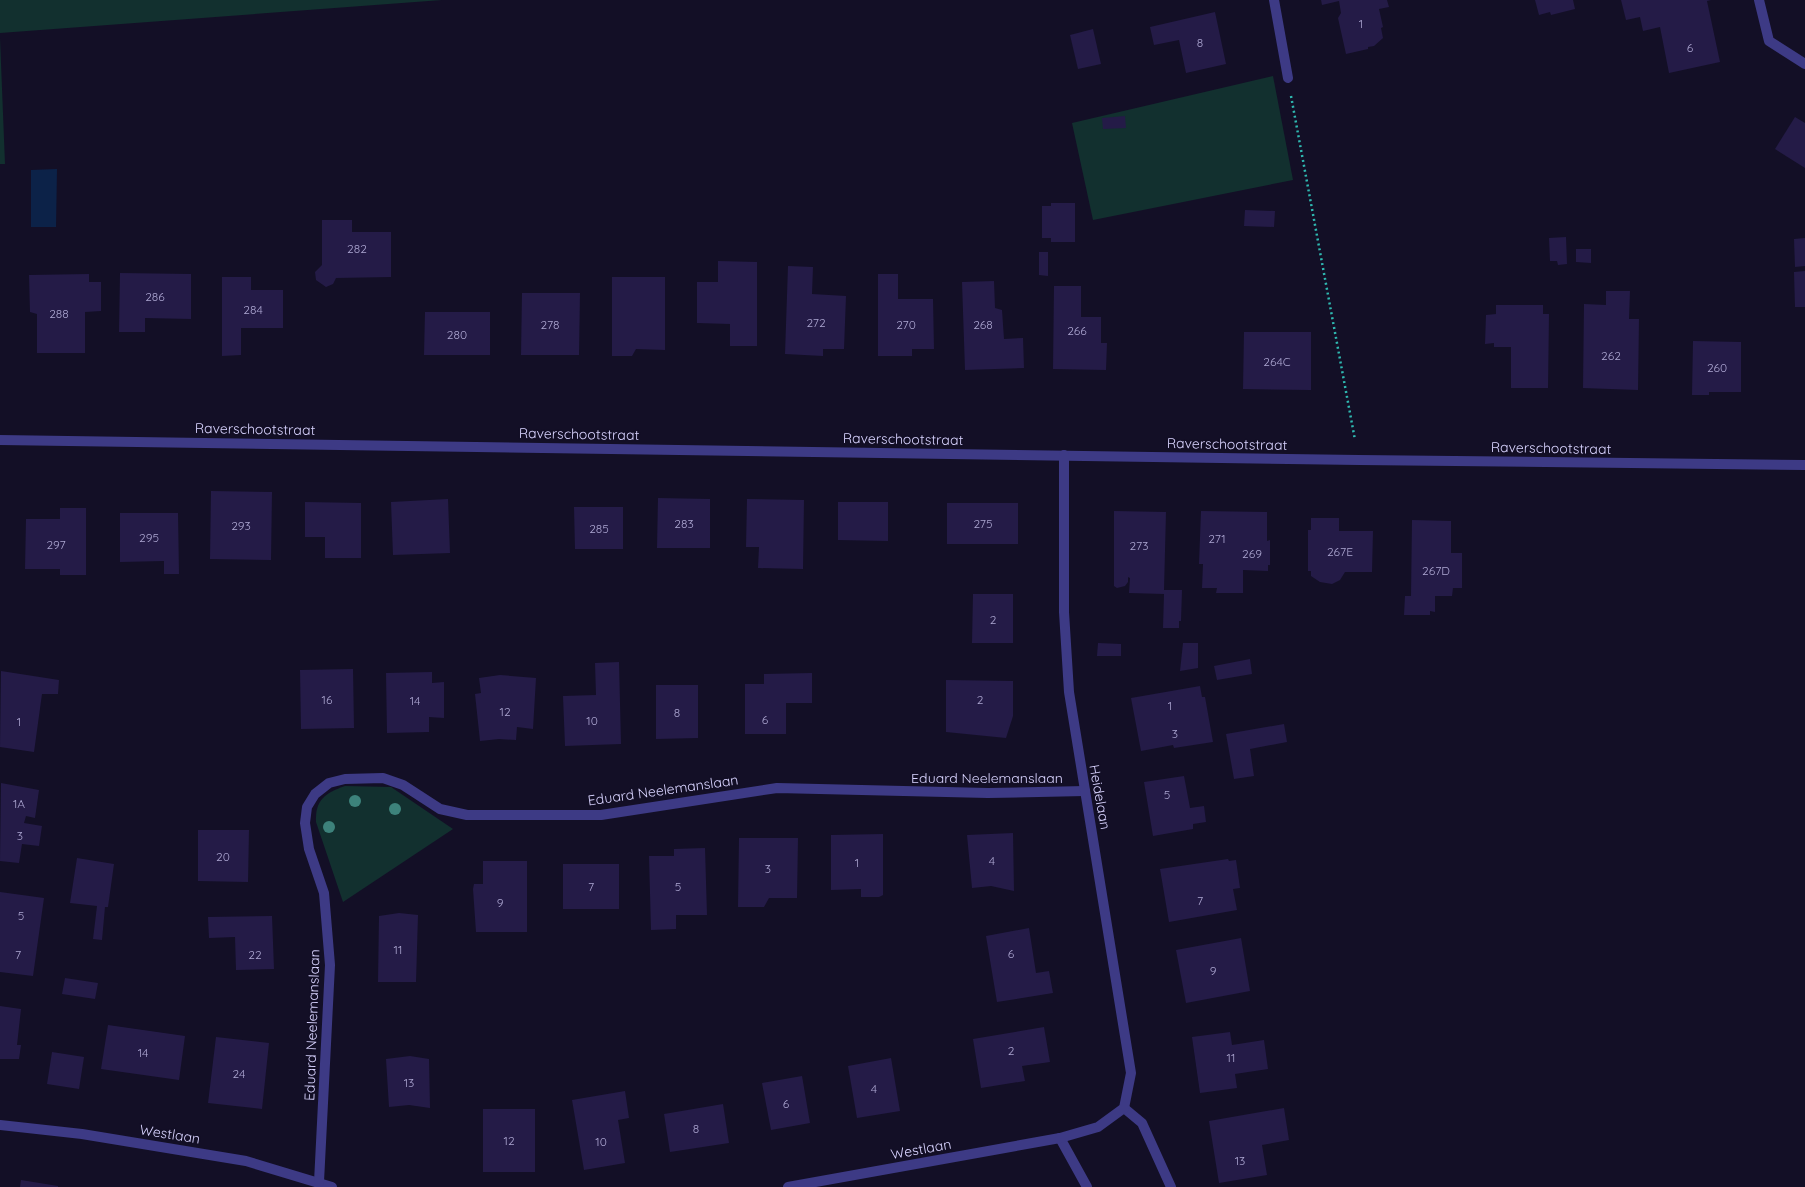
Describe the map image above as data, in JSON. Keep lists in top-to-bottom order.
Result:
{
  "streets": {
    "street": [
      "Raverschootstraat",
      "Eduard Neelemanslaan",
      "Heidelaan",
      "Westlaan"
    ]
  },
  "crossings": [
    ["Raverschootstraat", "Heidelaan"],
    ["Eduard Neelemanslaan", "Heidelaan"],
    ["Eduard Neelemanslaan", "Westlaan"],
    ["Heidelaan", "Westlaan"]
  ],
  "house_numbers": [
    "1",
    "8",
    "6",
    "282",
    "286",
    "284",
    "288",
    "272",
    "278",
    "270",
    "268",
    "266",
    "280",
    "262",
    "264C",
    "260",
    "283",
    "275",
    "293",
    "285",
    "295",
    "271",
    "297",
    "273",
    "267E",
    "269",
    "267D",
    "2",
    "16",
    "2",
    "14",
    "1",
    "12",
    "8",
    "6",
    "10",
    "1",
    "3",
    "5",
    "1A",
    "3",
    "20",
    "4",
    "1",
    "3",
    "7",
    "5",
    "7",
    "9",
    "5",
    "11",
    "6",
    "7",
    "22",
    "9",
    "2",
    "14",
    "11",
    "24",
    "13",
    "4",
    "6",
    "8",
    "12",
    "10",
    "13"
  ]
}
